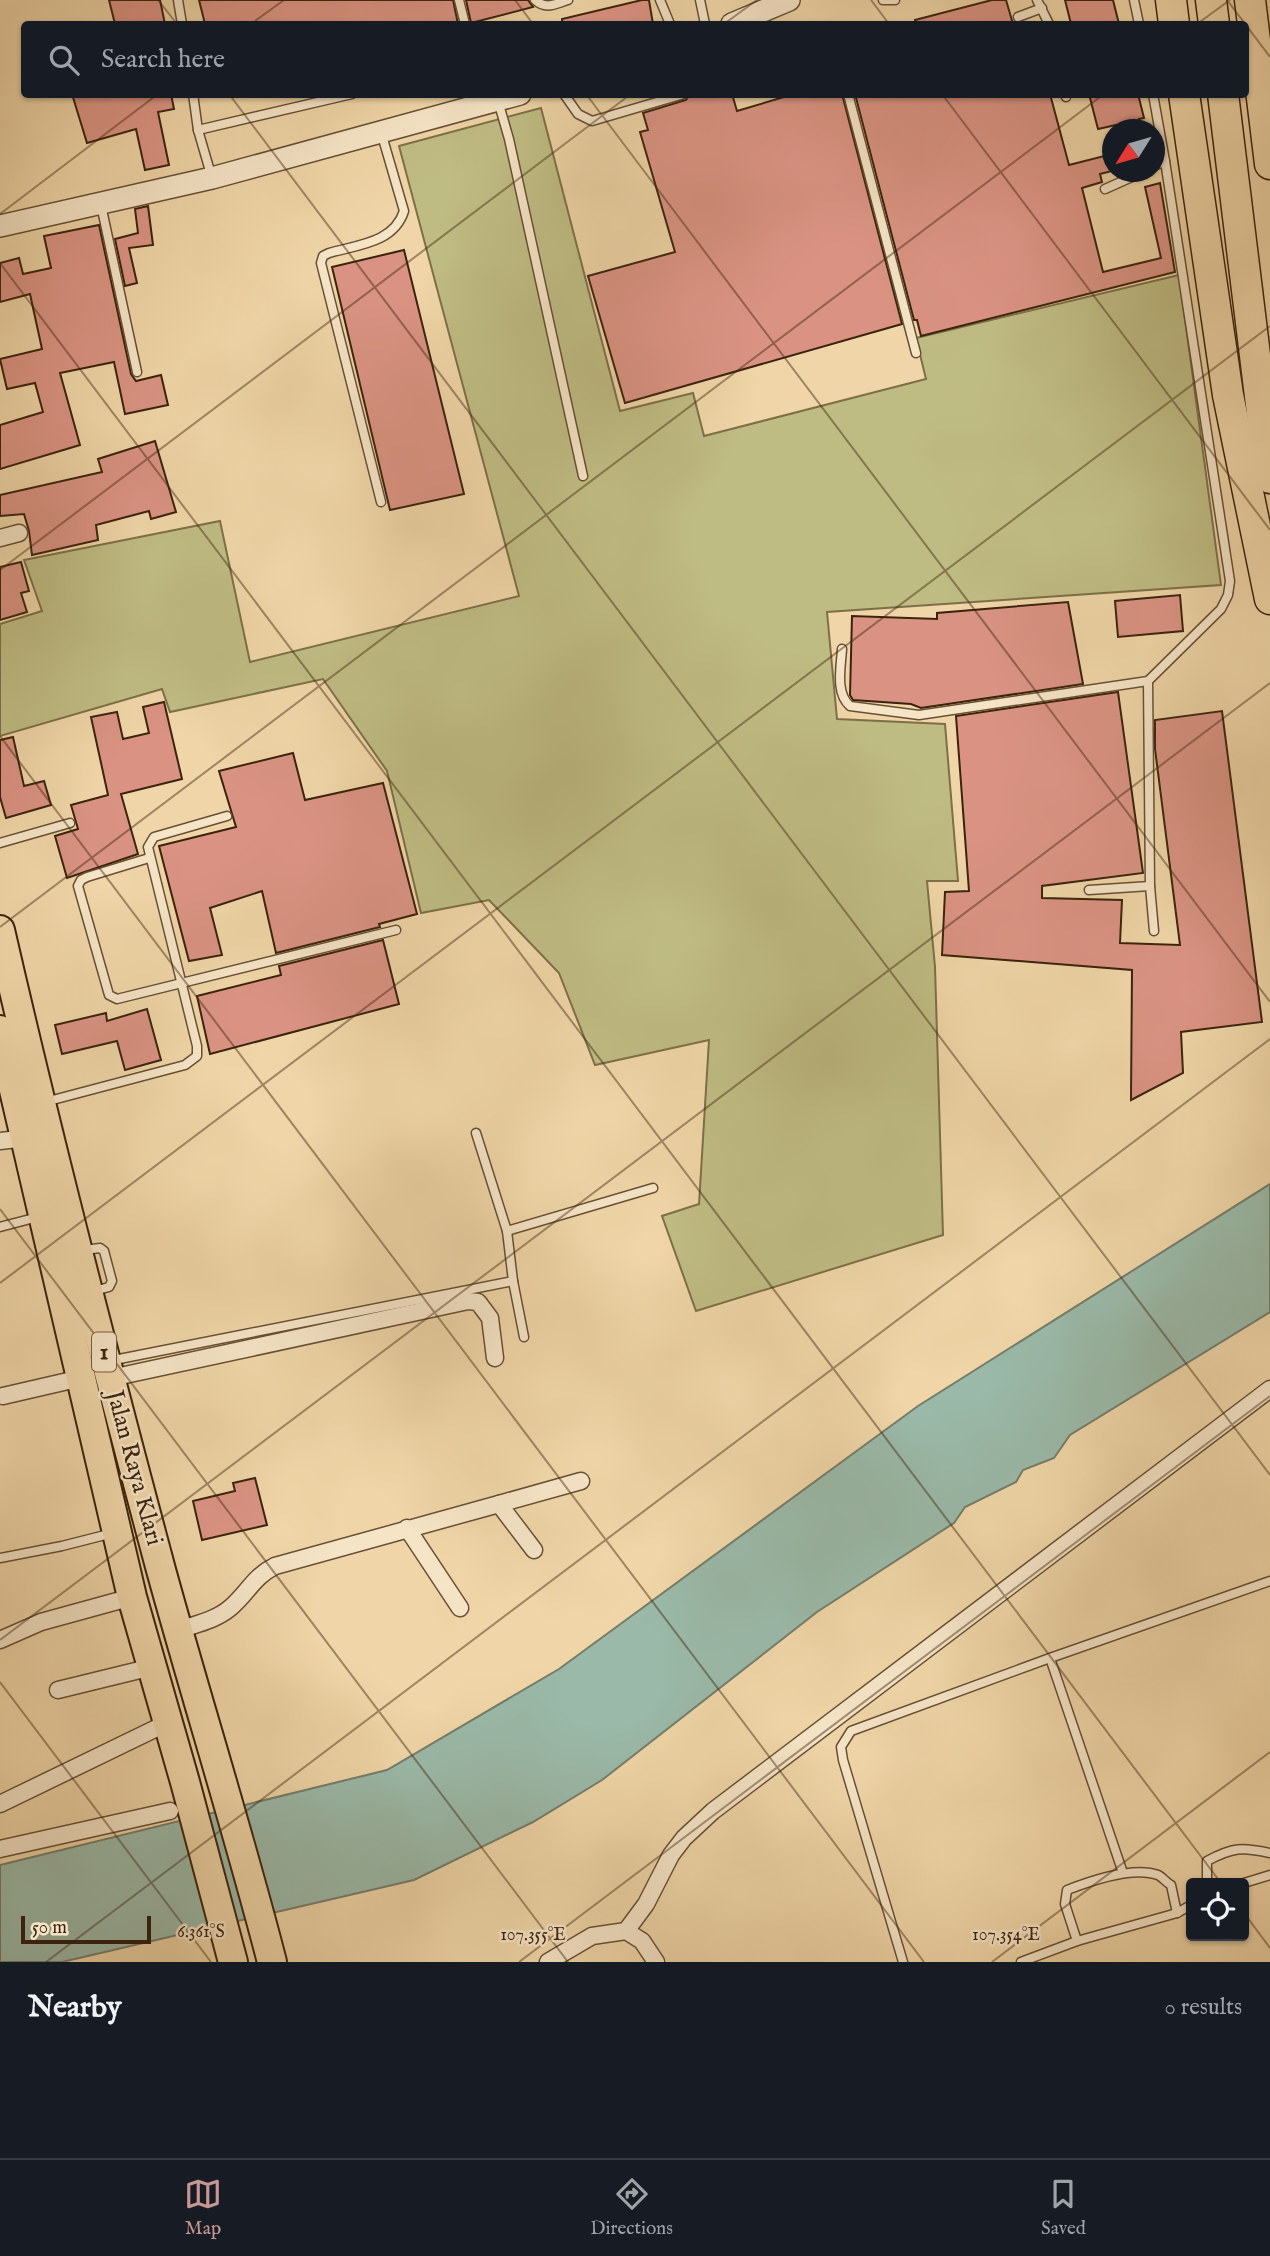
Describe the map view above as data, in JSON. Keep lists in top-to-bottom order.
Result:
{
  "streets": {
    "highway": ["1", "Jalan Raya Klari"]
  },
  "scale_bar": "50 m",
  "north": "bottom left",
  "page": {
    "search": "Search here",
    "scale": "50 m",
    "heading": ["Nearby", "0 results"],
    "nav": ["Map", "Directions", "Saved"]
  },
  "coordinates": ["6.361°S", "107.355°E", "107.354°E"]
}
